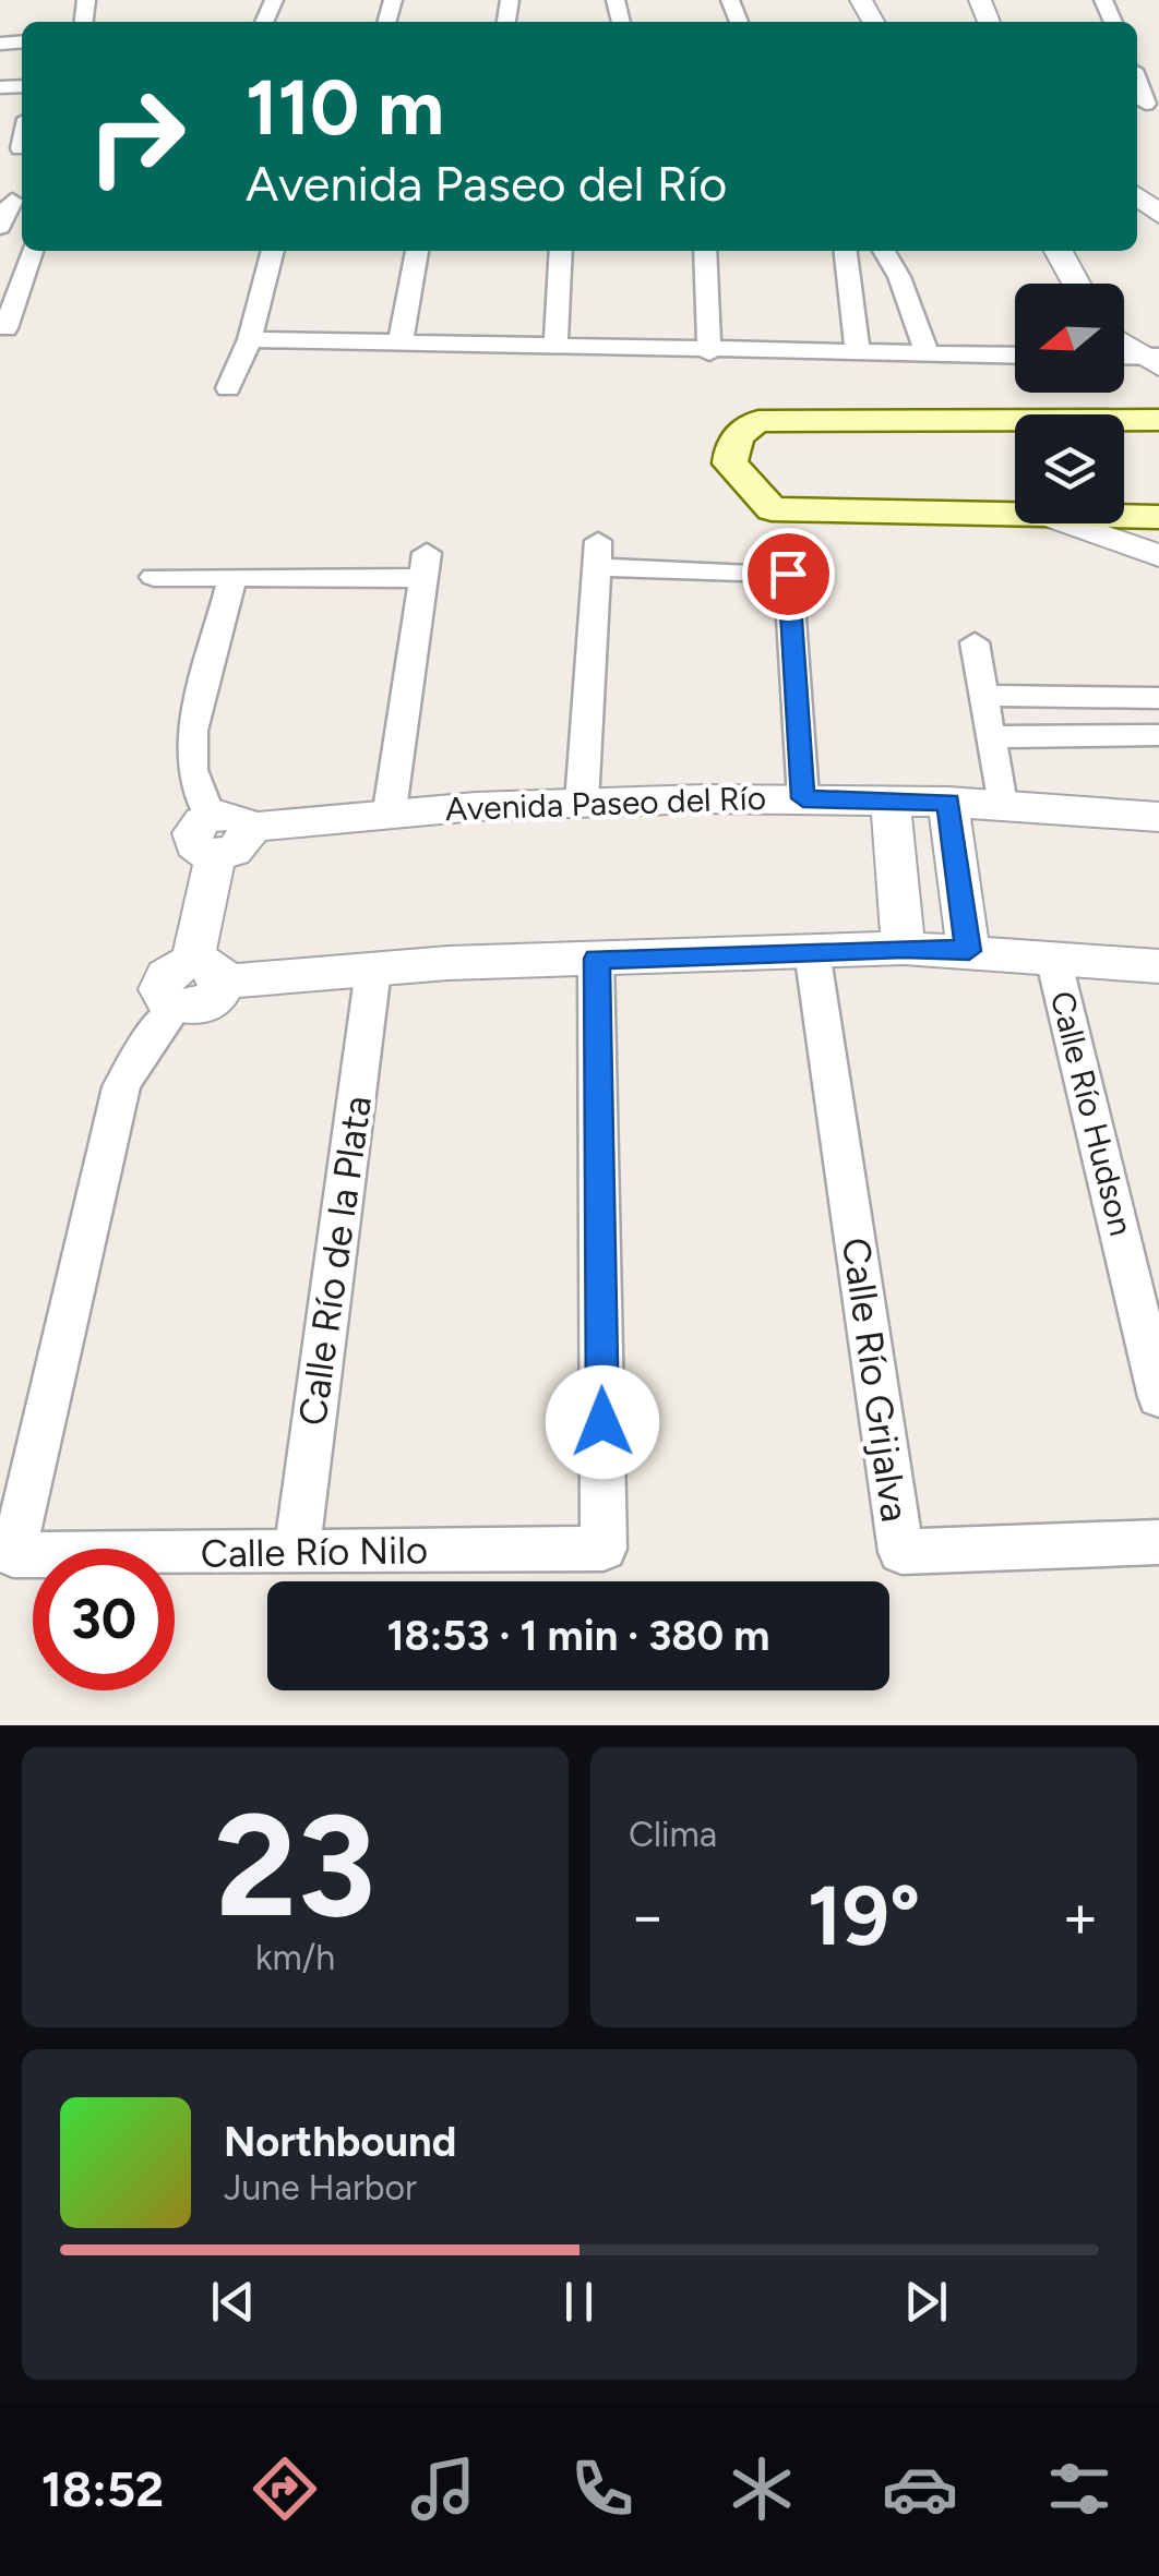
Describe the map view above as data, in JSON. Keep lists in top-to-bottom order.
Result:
{
  "streets": {
    "street": [
      "Avenida Paseo del Río",
      "Calle Río Hudson",
      "Calle Río de la Plata",
      "Calle Río Grijalva",
      "Calle Río Nilo"
    ]
  },
  "crossings": [
    ["Calle Río de la Plata", "Calle Río Nilo"]
  ],
  "north": "left",
  "page": {
    "turn": ["110 m", "Avenida Paseo del Río"],
    "limit": "30",
    "trip": "18:53 · 1 min · 380 m",
    "tile": [
      ["23", "km/h"],
      "Clima"
    ],
    "heat": ["−", "19°", "+"],
    "song": ["Northbound", "June Harbor"],
    "tabs": "18:52"
  }
}
